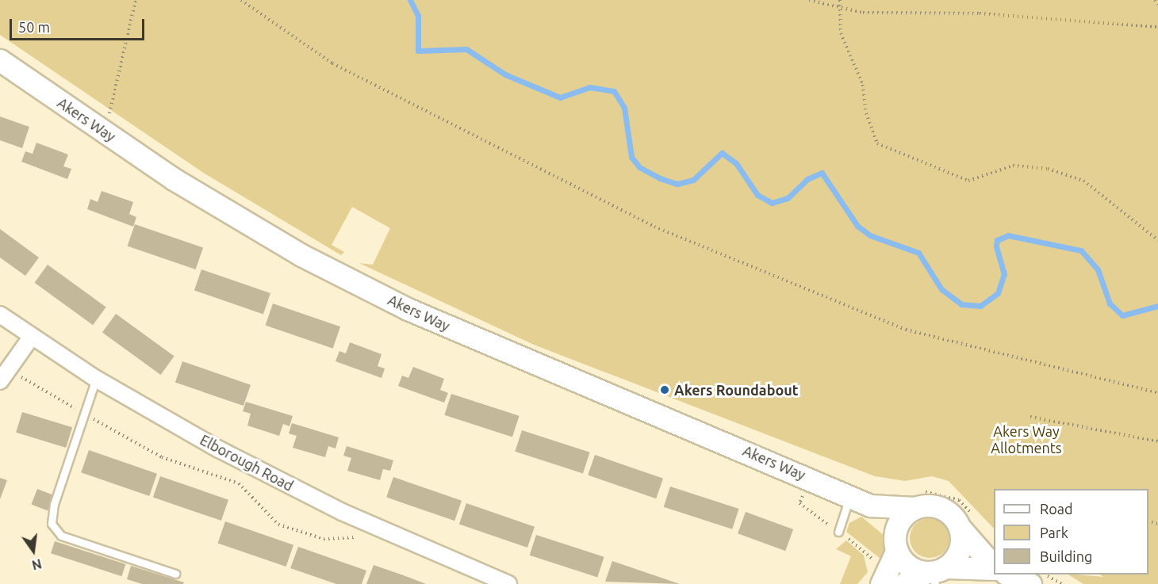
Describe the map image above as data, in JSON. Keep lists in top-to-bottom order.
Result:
{
  "streets": {
    "main road": ["Akers Way"],
    "street": ["Elborough Road"]
  },
  "parks": ["Akers Way Allotments"],
  "places": ["Akers Roundabout"],
  "legend": ["Road", "Park", "Building"],
  "scale_bar": "50 m",
  "north": "bottom"
}
